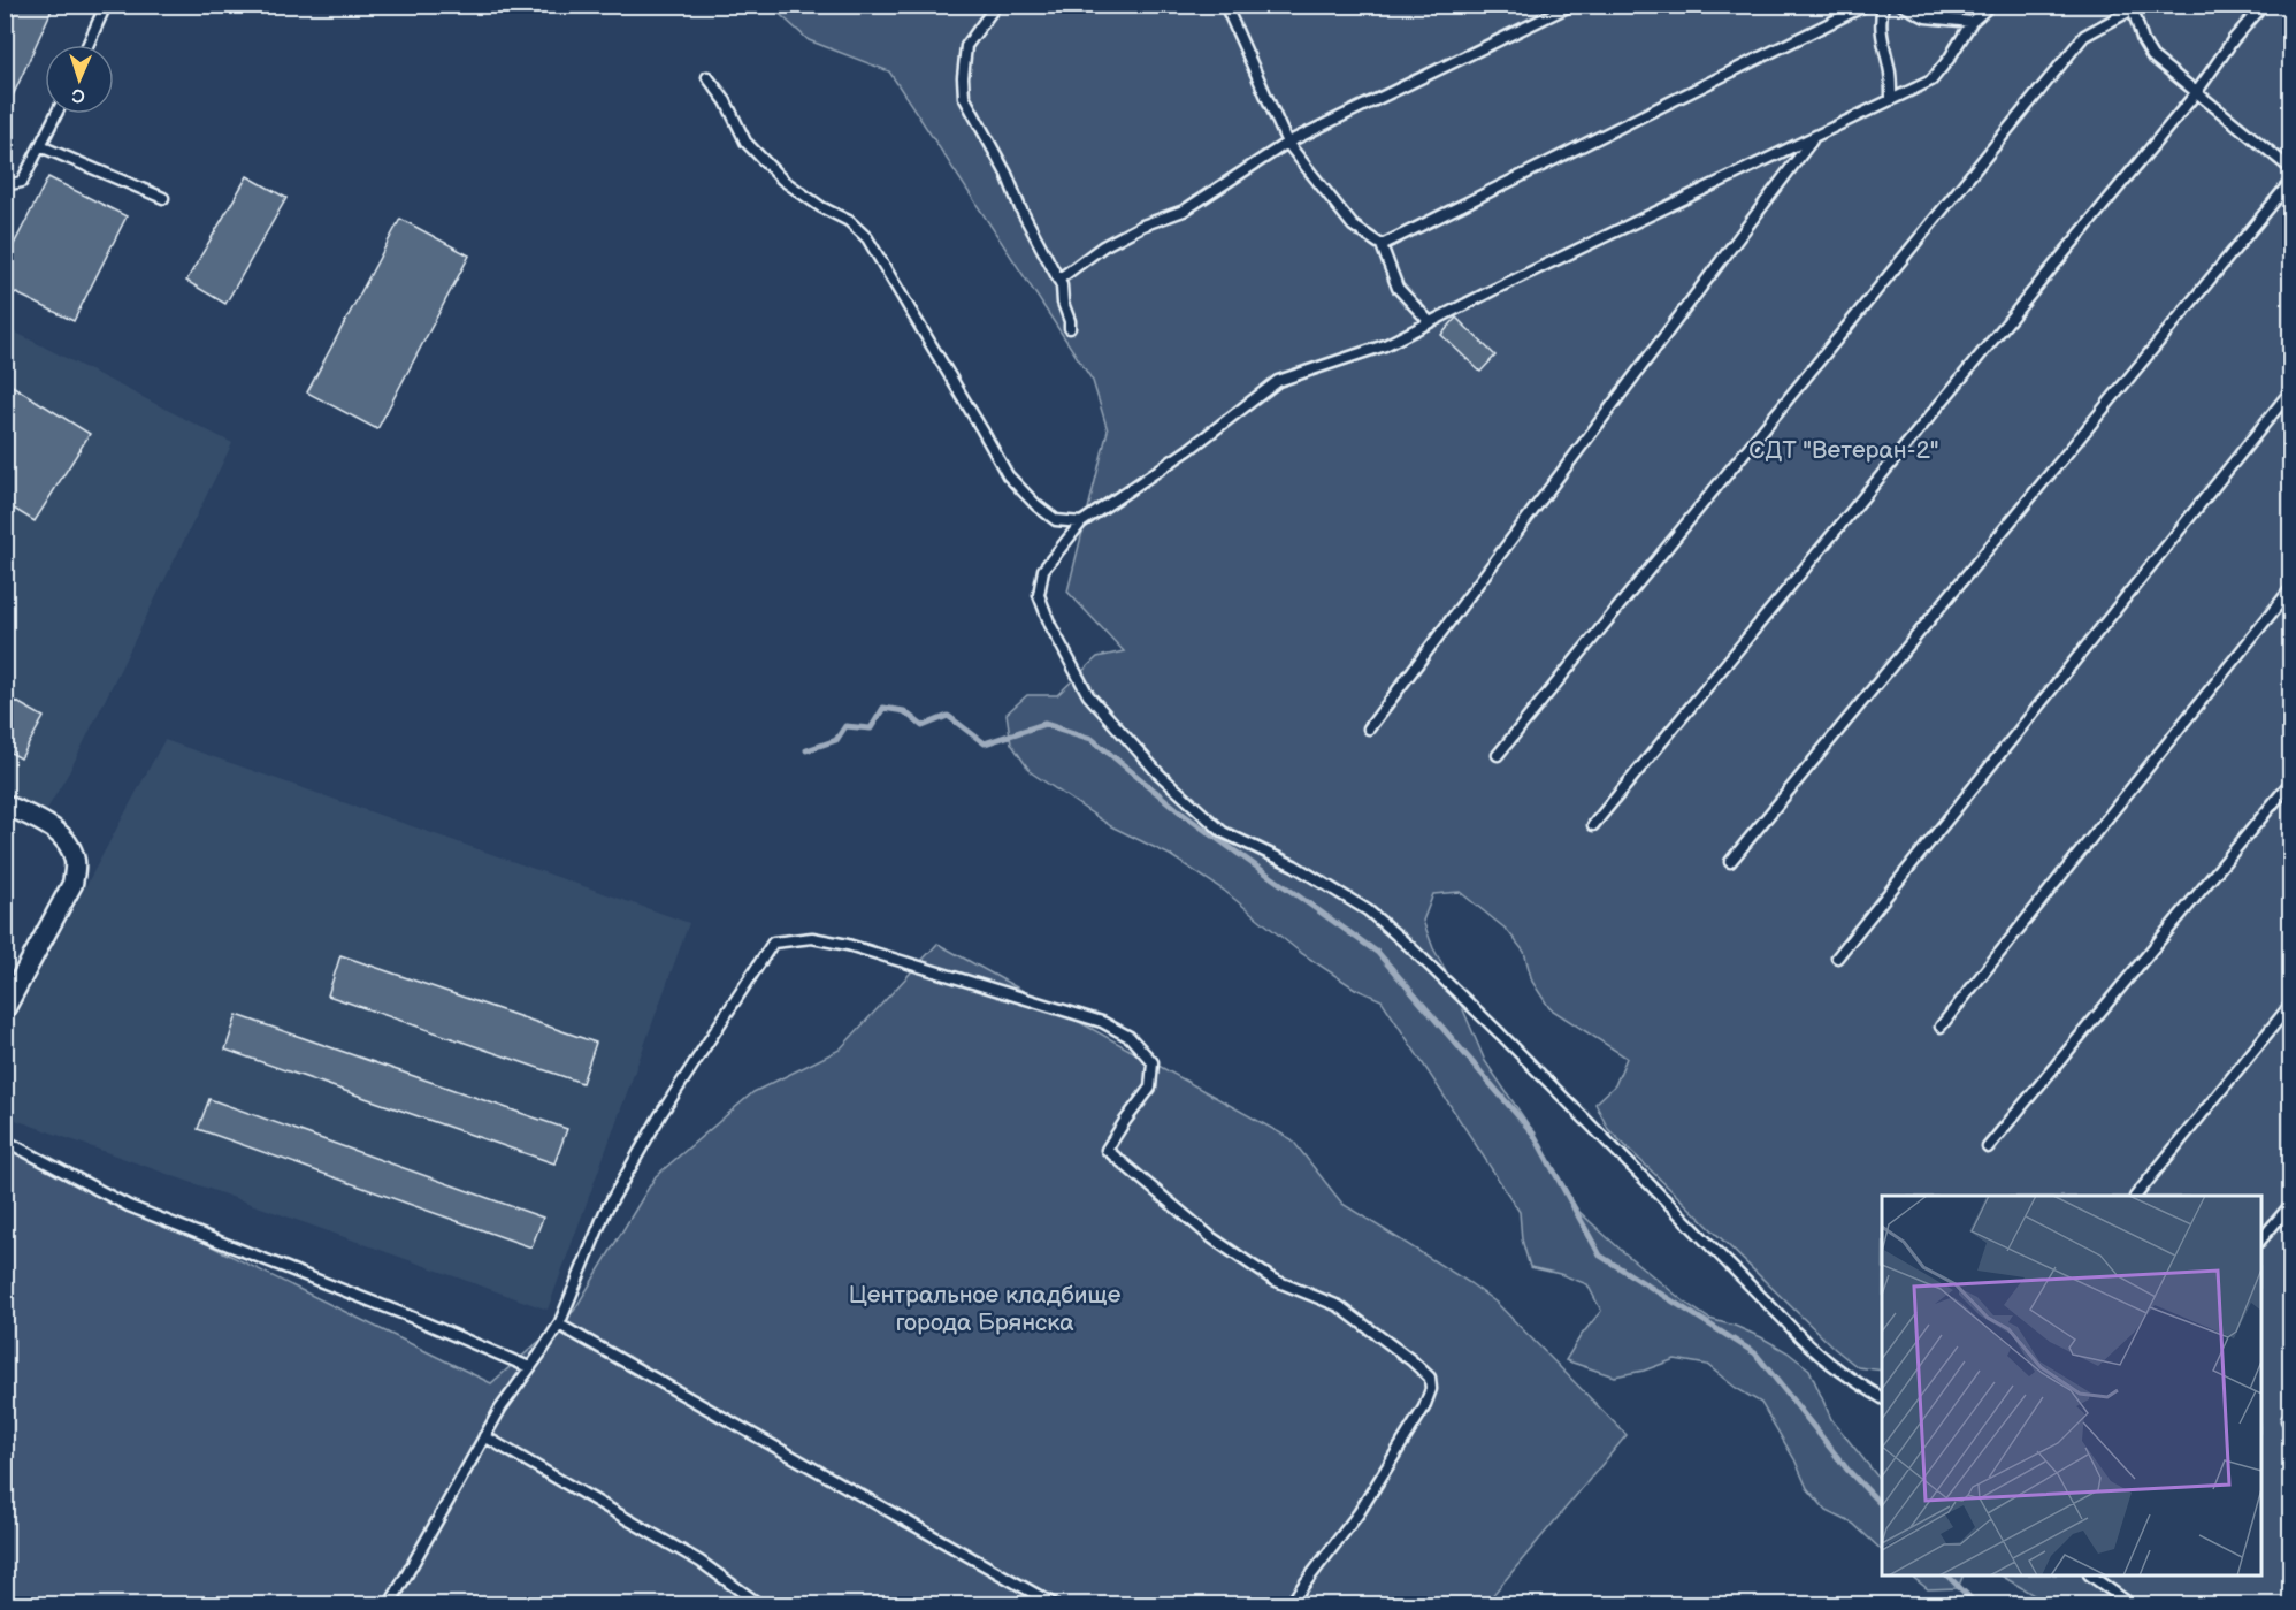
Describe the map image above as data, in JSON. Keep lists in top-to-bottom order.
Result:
{
  "parks": ["СДТ \"Ветеран-2\"", "Центральное кладбище города Брянска"],
  "north": "bottom"
}
